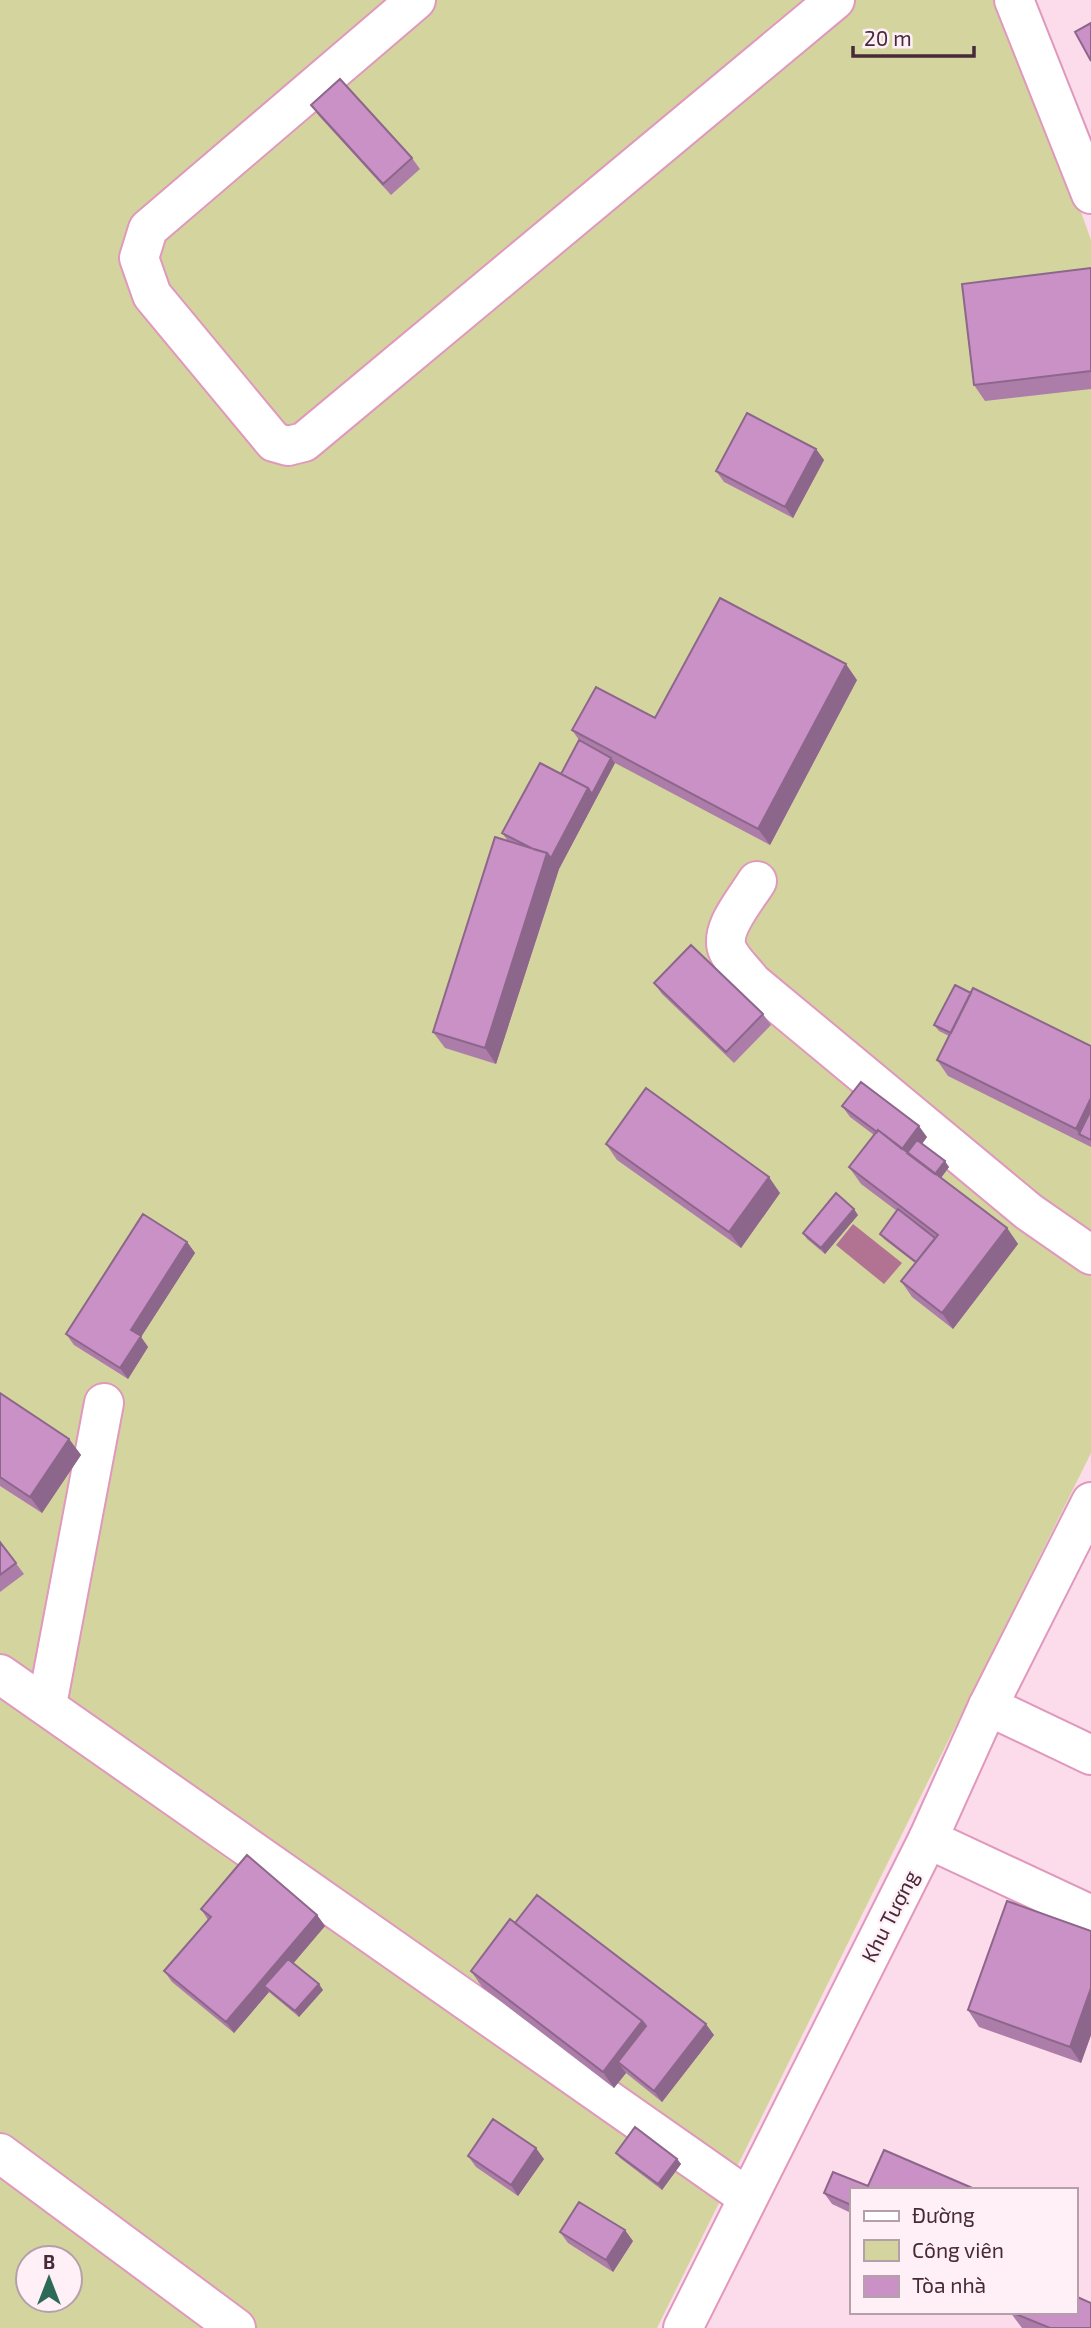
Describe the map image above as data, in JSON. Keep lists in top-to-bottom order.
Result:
{
  "streets": {
    "street": ["Khu Tượng"]
  },
  "legend": ["Đường", "Công viên", "Tòa nhà"],
  "scale_bar": "20 m",
  "north": "top"
}
